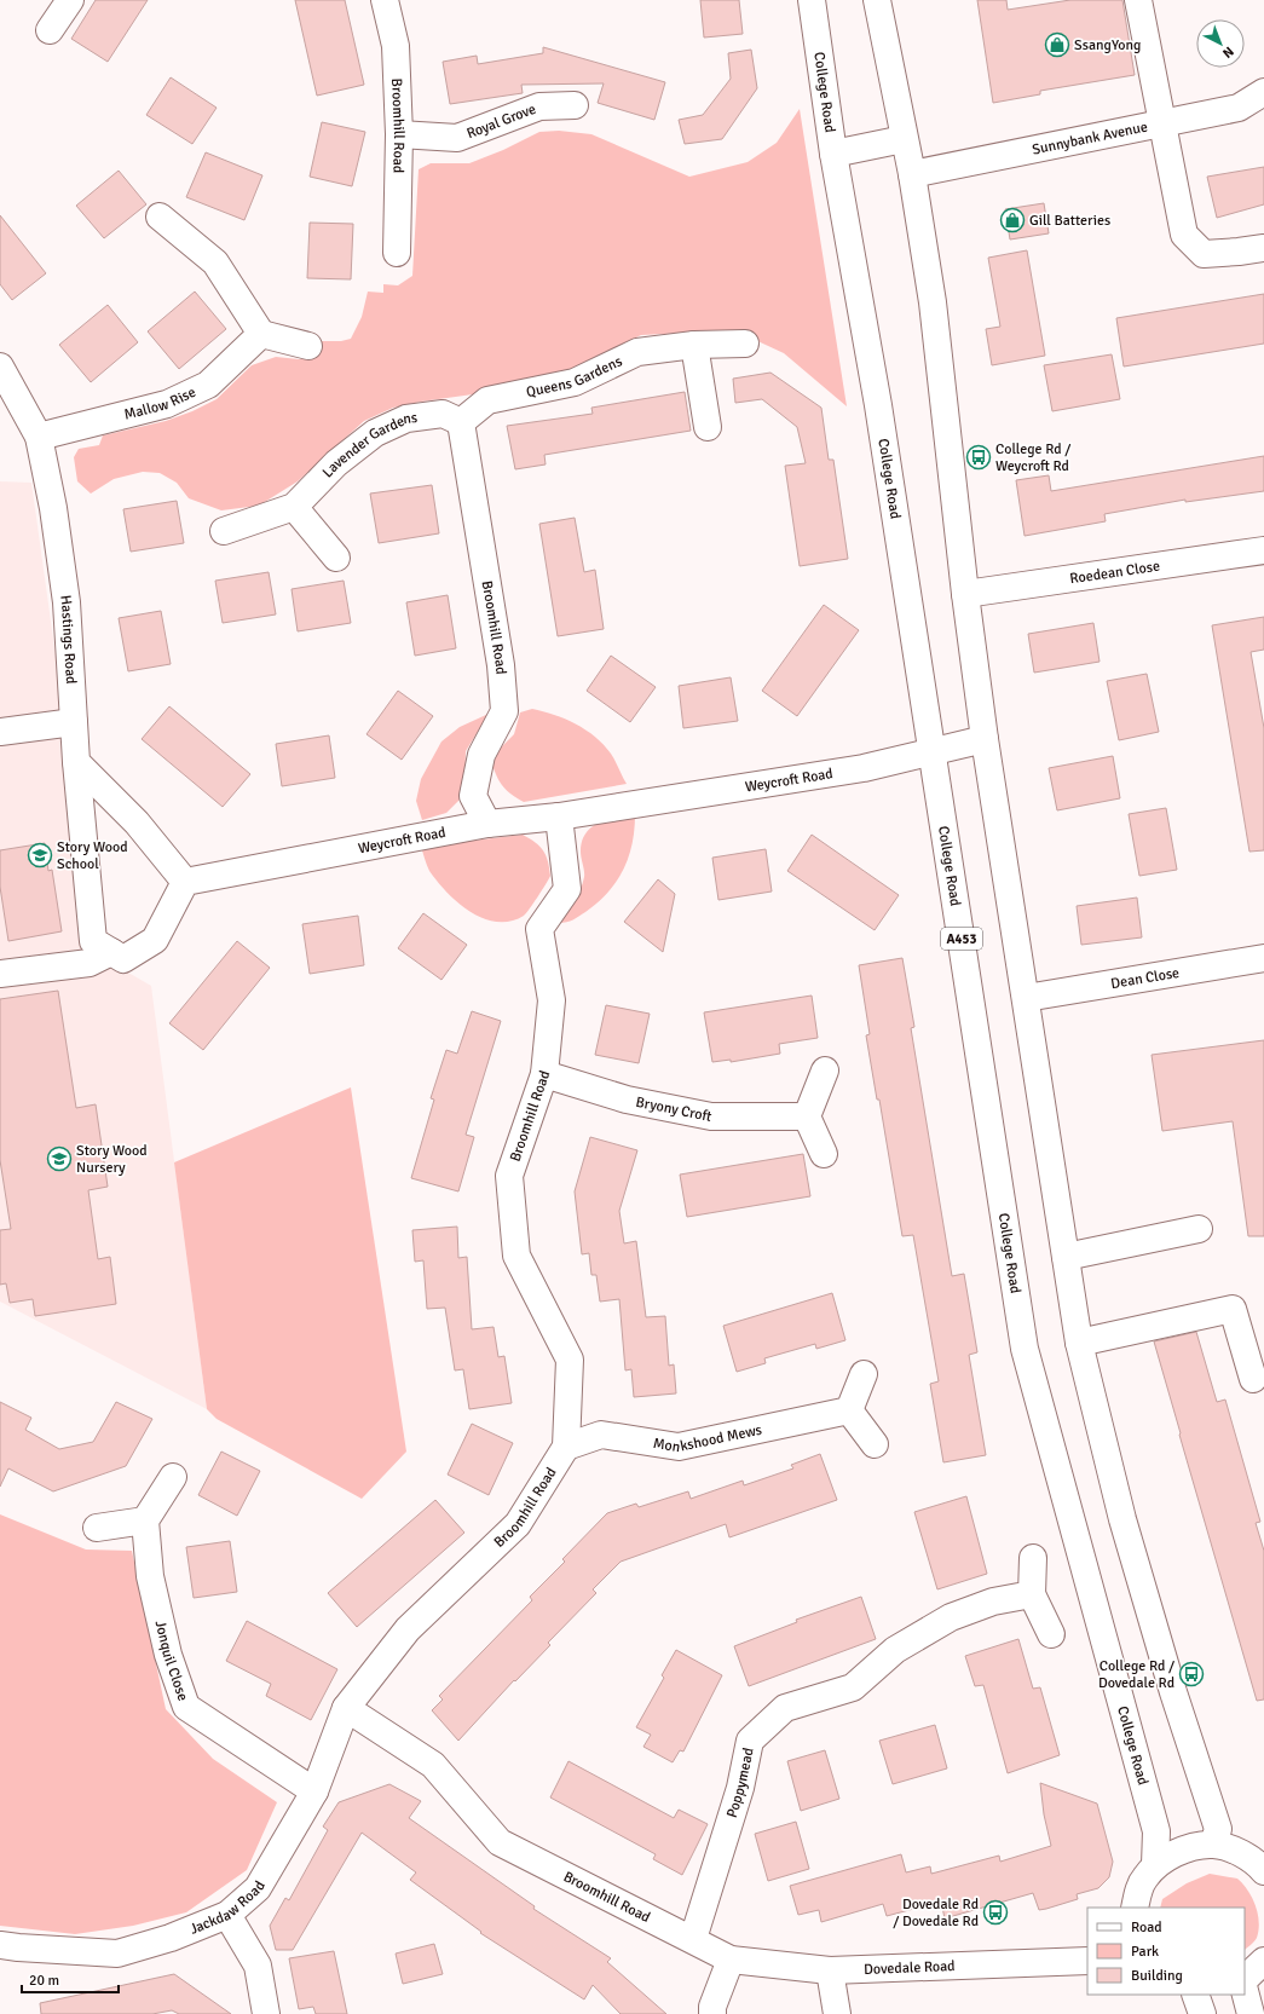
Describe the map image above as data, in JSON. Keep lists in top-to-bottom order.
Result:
{
  "streets": {
    "street": [
      "College Road",
      "Royal Grove",
      "Broomhill Road",
      "Sunnybank Avenue",
      "Queens Gardens",
      "Mallow Rise",
      "Lavender Gardens",
      "Roedean Close",
      "Hastings Road",
      "Weycroft Road",
      "A453",
      "Dean Close",
      "Bryony Croft",
      "Monkshood Mews",
      "Jonquil Close",
      "Poppymead",
      "Jackdaw Road",
      "Dovedale Road"
    ]
  },
  "crossings": [
    ["College Road", "Weycroft Road"],
    ["Royal Grove", "Broomhill Road"],
    ["Broomhill Road", "Queens Gardens"],
    ["Broomhill Road", "Lavender Gardens"],
    ["Broomhill Road", "Weycroft Road"],
    ["Broomhill Road", "Bryony Croft"],
    ["Broomhill Road", "Monkshood Mews"],
    ["Broomhill Road", "Poppymead"],
    ["Broomhill Road", "Jackdaw Road"],
    ["Broomhill Road", "Dovedale Road"],
    ["Queens Gardens", "Lavender Gardens"],
    ["Mallow Rise", "Hastings Road"],
    ["Jonquil Close", "Jackdaw Road"]
  ],
  "places": {
    "shop": ["SsangYong", "Gill Batteries"],
    "bus stop": ["College Rd / Weycroft Rd", "College Rd / Dovedale Rd", "Dovedale Rd / Dovedale Rd"],
    "school or university": ["Story Wood School", "Story Wood Nursery"]
  },
  "legend": ["Road", "Park", "Building"],
  "scale_bar": "20 m",
  "north": "bottom right"
}
